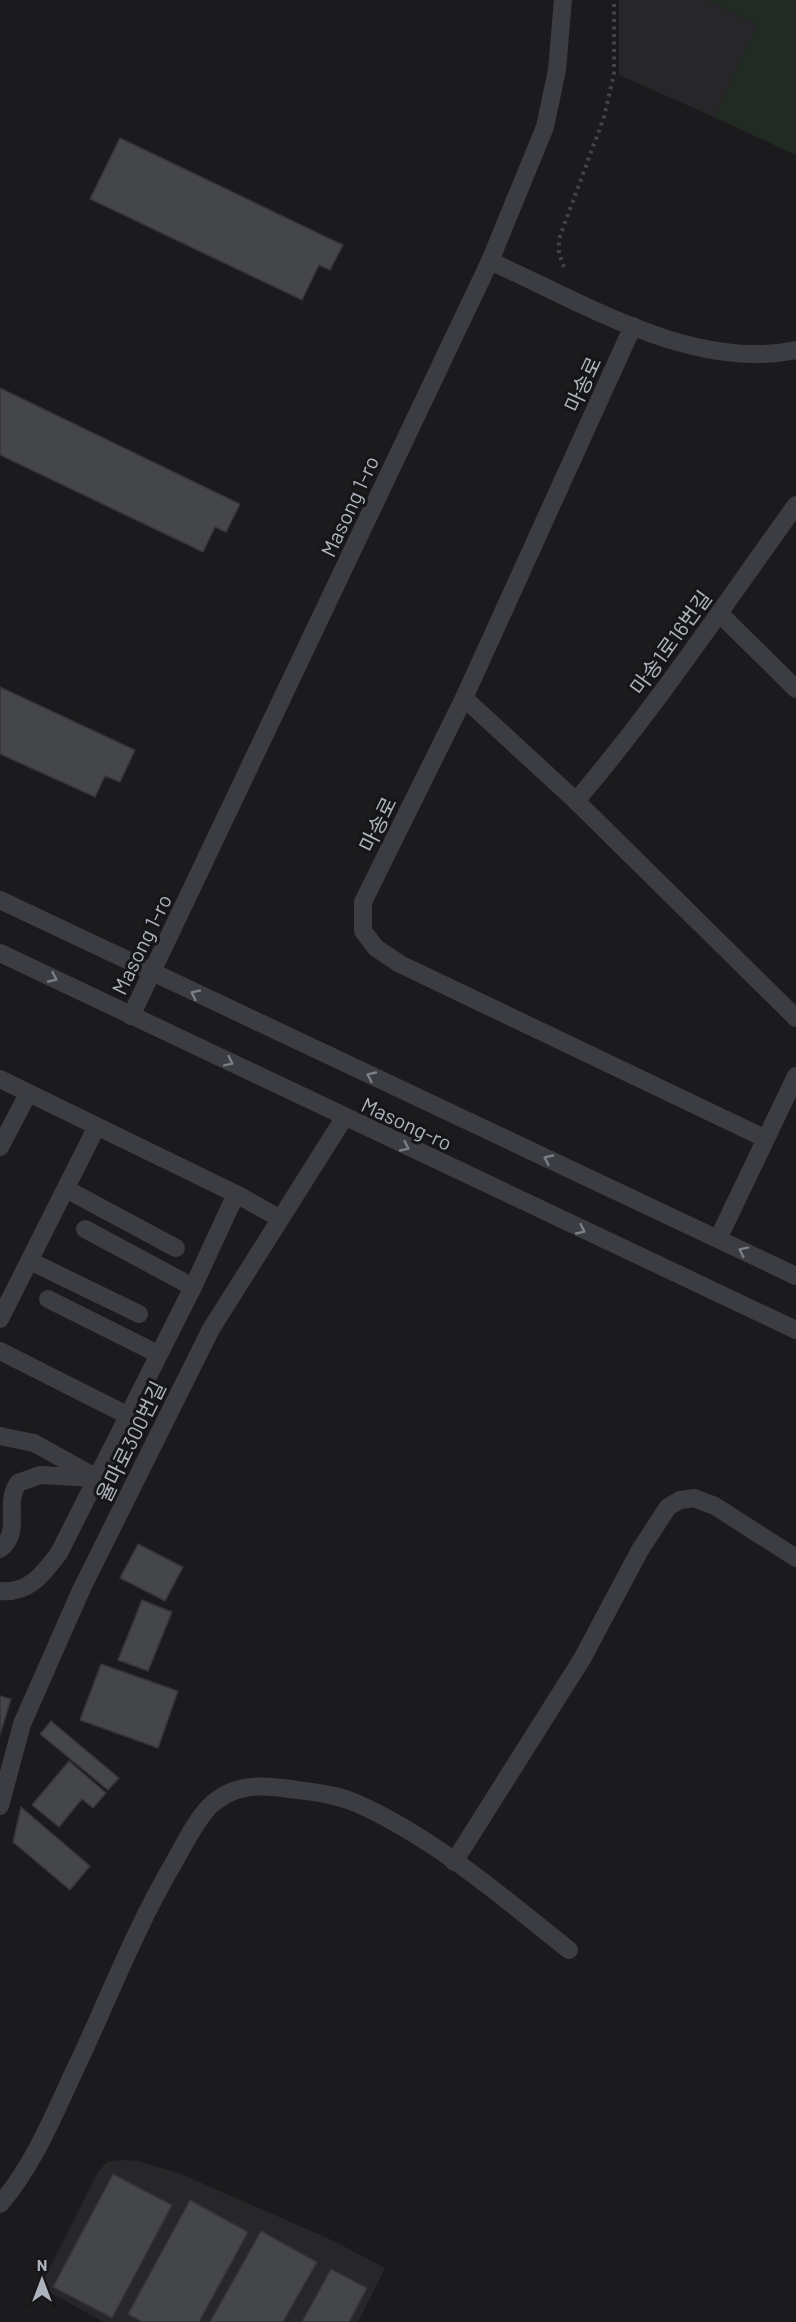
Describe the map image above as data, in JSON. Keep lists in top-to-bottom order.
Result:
{
  "streets": {
    "street": [
      "마송로",
      "Masong 1-ro",
      "마송1로16번길",
      "Masong-ro",
      "율마로300번길"
    ]
  },
  "crossings": [
    ["Masong 1-ro", "Masong-ro"],
    ["Masong-ro", "율마로300번길"]
  ],
  "north": "top"
}
